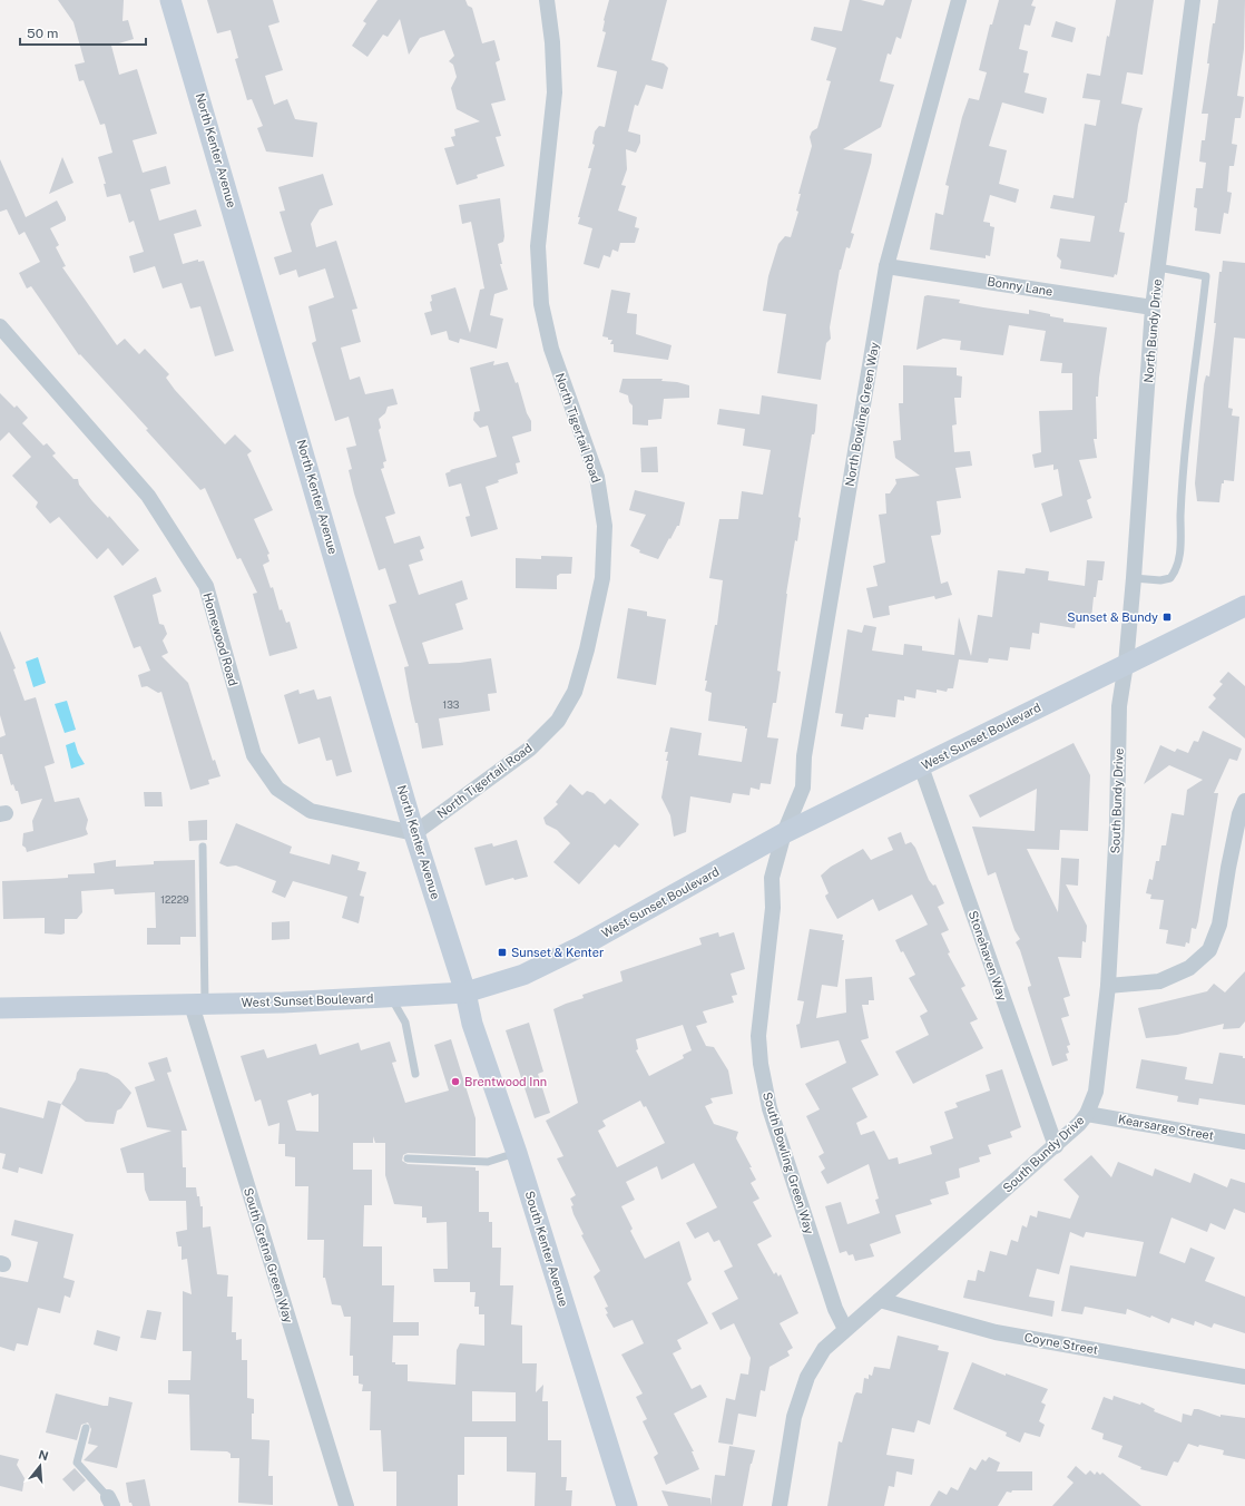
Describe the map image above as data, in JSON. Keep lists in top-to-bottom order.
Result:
{
  "streets": {
    "street": [
      "North Kenter Avenue",
      "Bonny Lane",
      "North Bundy Drive",
      "North Bowling Green Way",
      "North Tigertail Road",
      "Homewood Road",
      "West Sunset Boulevard",
      "South Bundy Drive",
      "Stonehaven Way",
      "Kearsarge Street",
      "South Bowling Green Way",
      "South Kenter Avenue",
      "South Gretna Green Way",
      "Coyne Street"
    ]
  },
  "crossings": [
    ["North Kenter Avenue", "North Tigertail Road"],
    ["North Kenter Avenue", "Homewood Road"],
    ["North Kenter Avenue", "West Sunset Boulevard"],
    ["North Kenter Avenue", "South Kenter Avenue"],
    ["Bonny Lane", "North Bundy Drive"],
    ["Bonny Lane", "North Bowling Green Way"],
    ["North Bundy Drive", "West Sunset Boulevard"],
    ["North Bundy Drive", "South Bundy Drive"],
    ["North Bowling Green Way", "West Sunset Boulevard"],
    ["North Bowling Green Way", "South Bowling Green Way"],
    ["North Tigertail Road", "Homewood Road"],
    ["West Sunset Boulevard", "South Bundy Drive"],
    ["West Sunset Boulevard", "Stonehaven Way"],
    ["West Sunset Boulevard", "South Bowling Green Way"],
    ["West Sunset Boulevard", "South Kenter Avenue"],
    ["West Sunset Boulevard", "South Gretna Green Way"],
    ["South Bundy Drive", "Stonehaven Way"],
    ["South Bundy Drive", "Kearsarge Street"],
    ["South Bundy Drive", "South Bowling Green Way"],
    ["South Bundy Drive", "Coyne Street"]
  ],
  "places": {
    "transit": ["Sunset & Bundy", "Sunset & Kenter"],
    "other": ["Brentwood Inn"]
  },
  "house_numbers": ["133", "12229"],
  "scale_bar": "50 m",
  "north": "top"
}
